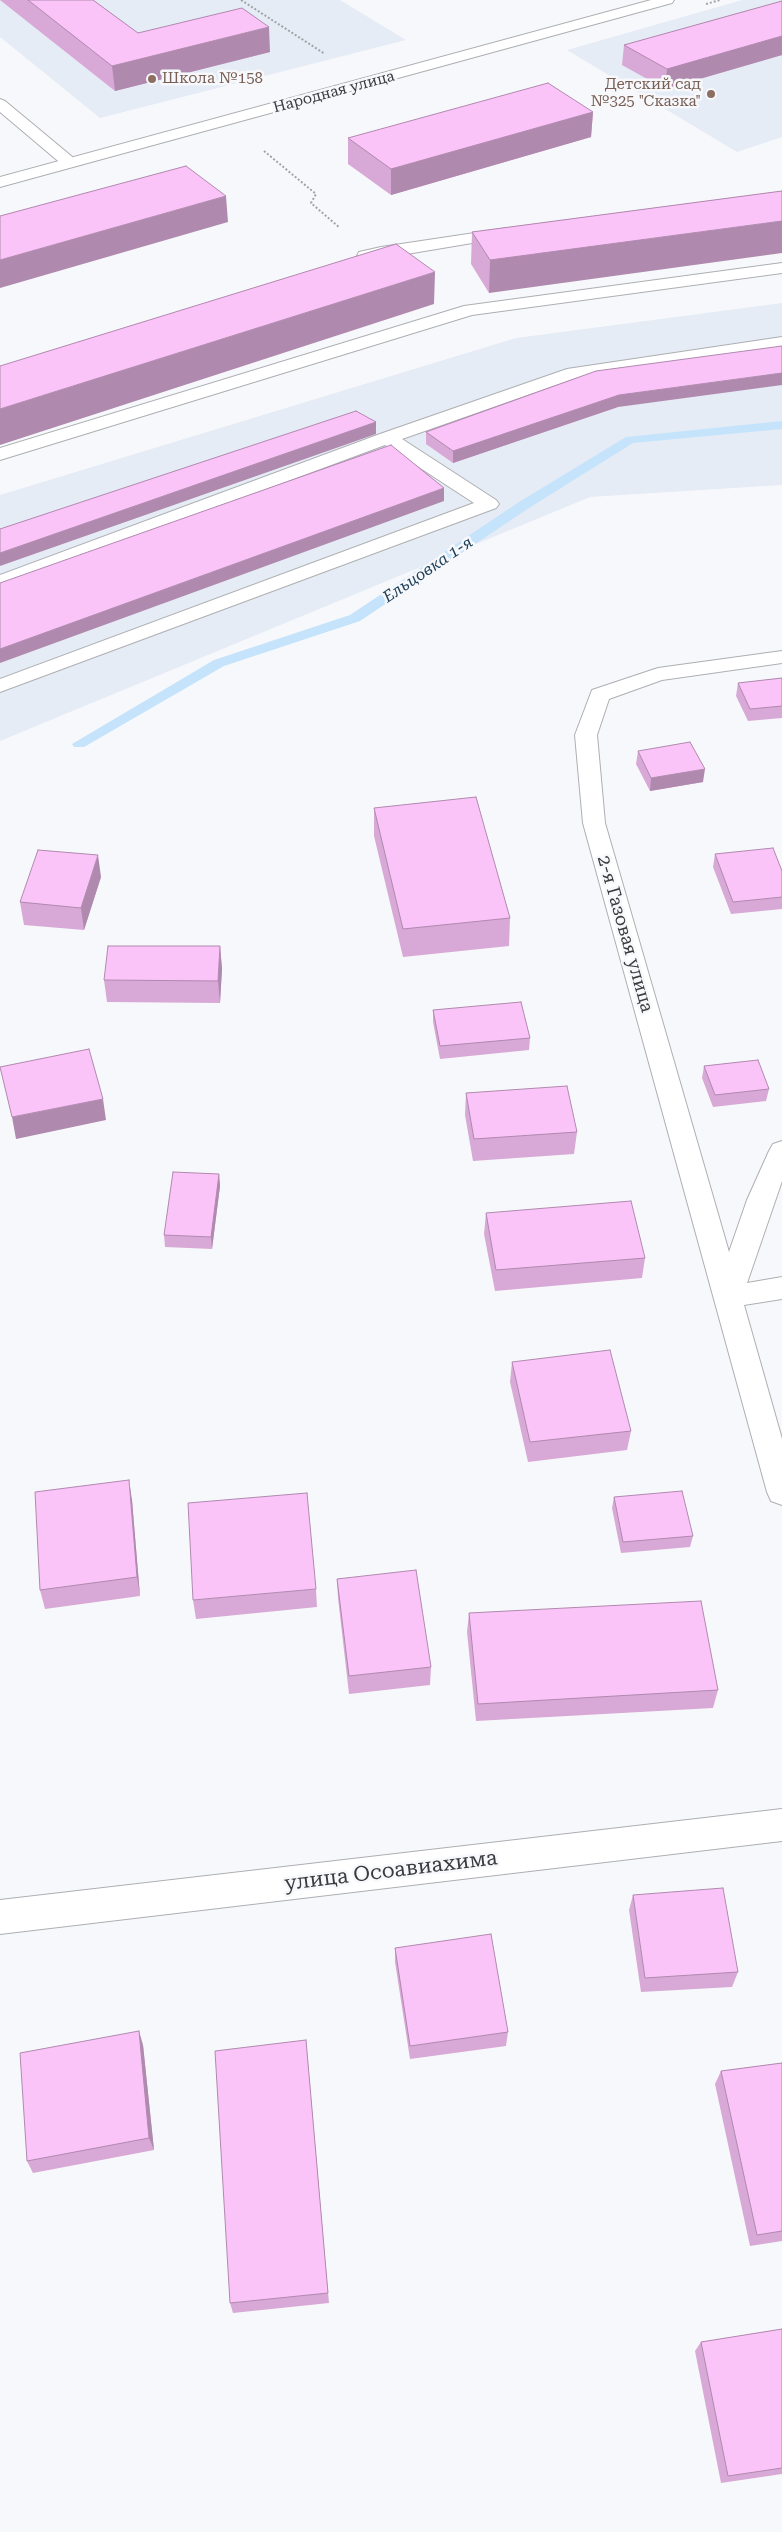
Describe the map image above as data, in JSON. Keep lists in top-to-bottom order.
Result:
{
  "streets": {
    "street": ["Народная улица", "2-я Газовая улица", "улица Осоавиахима"]
  },
  "water": ["Ельцовка 1-я"],
  "places": ["Школа №158", "Детский сад №325 \"Сказка\""]
}
